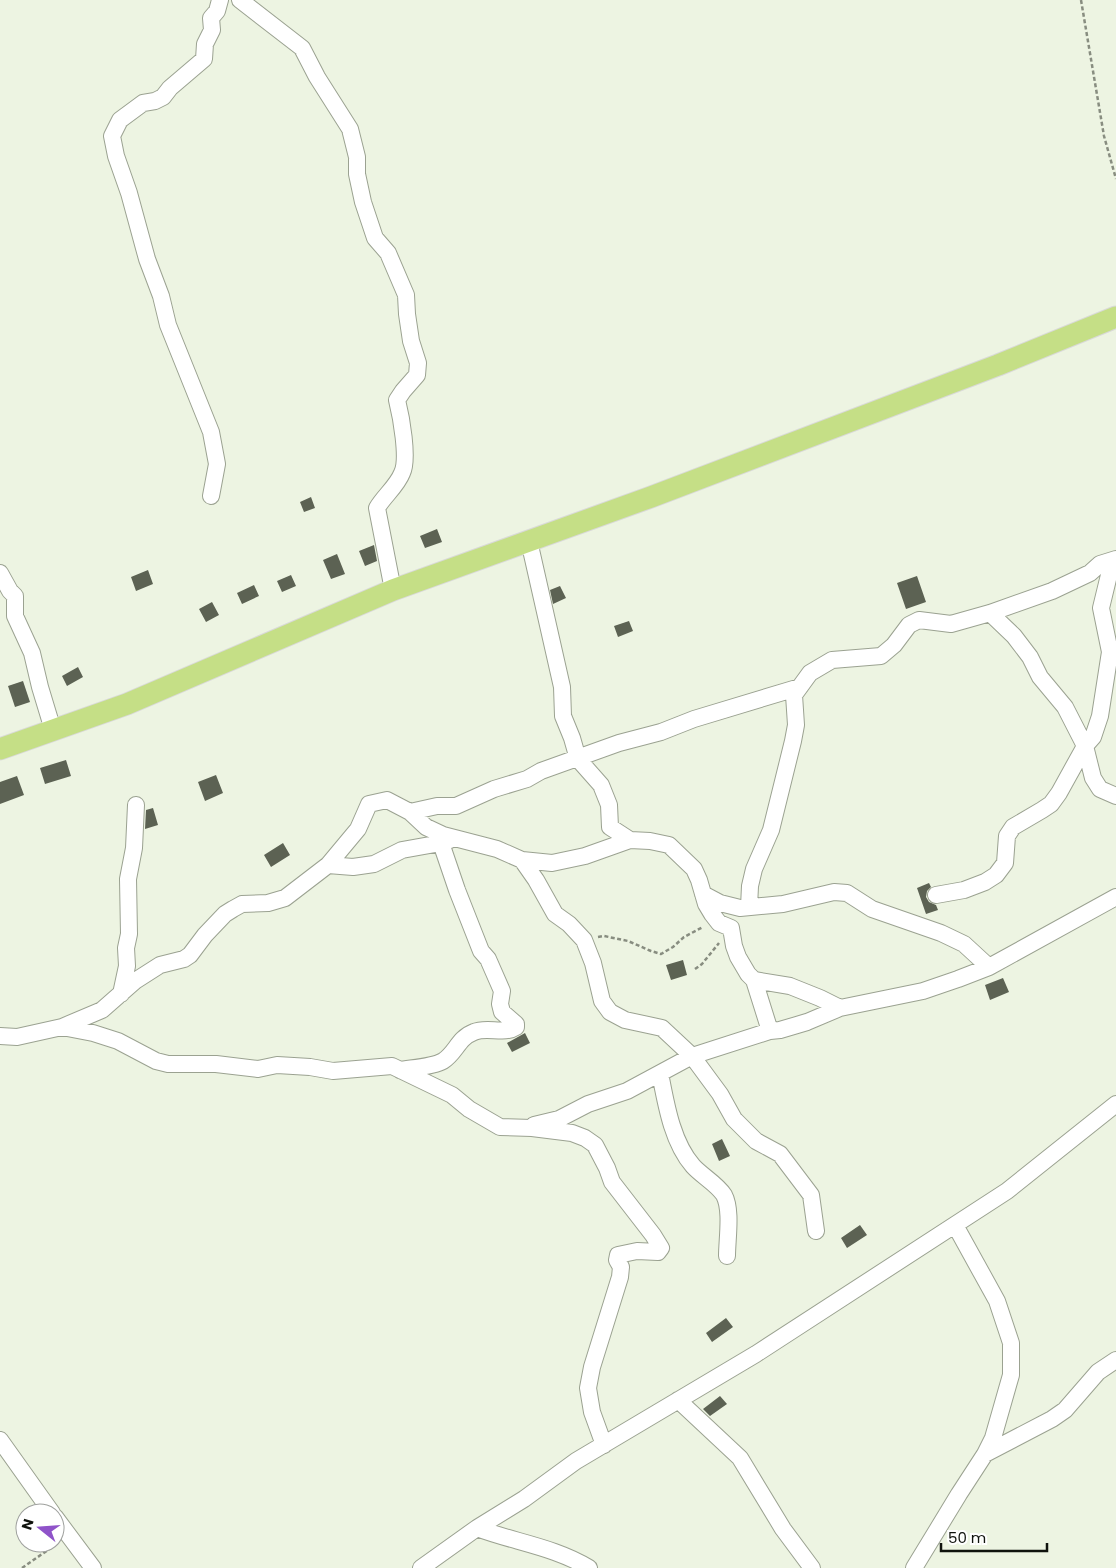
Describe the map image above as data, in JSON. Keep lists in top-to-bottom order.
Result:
{
  "scale_bar": "50 m",
  "north": "left"
}
